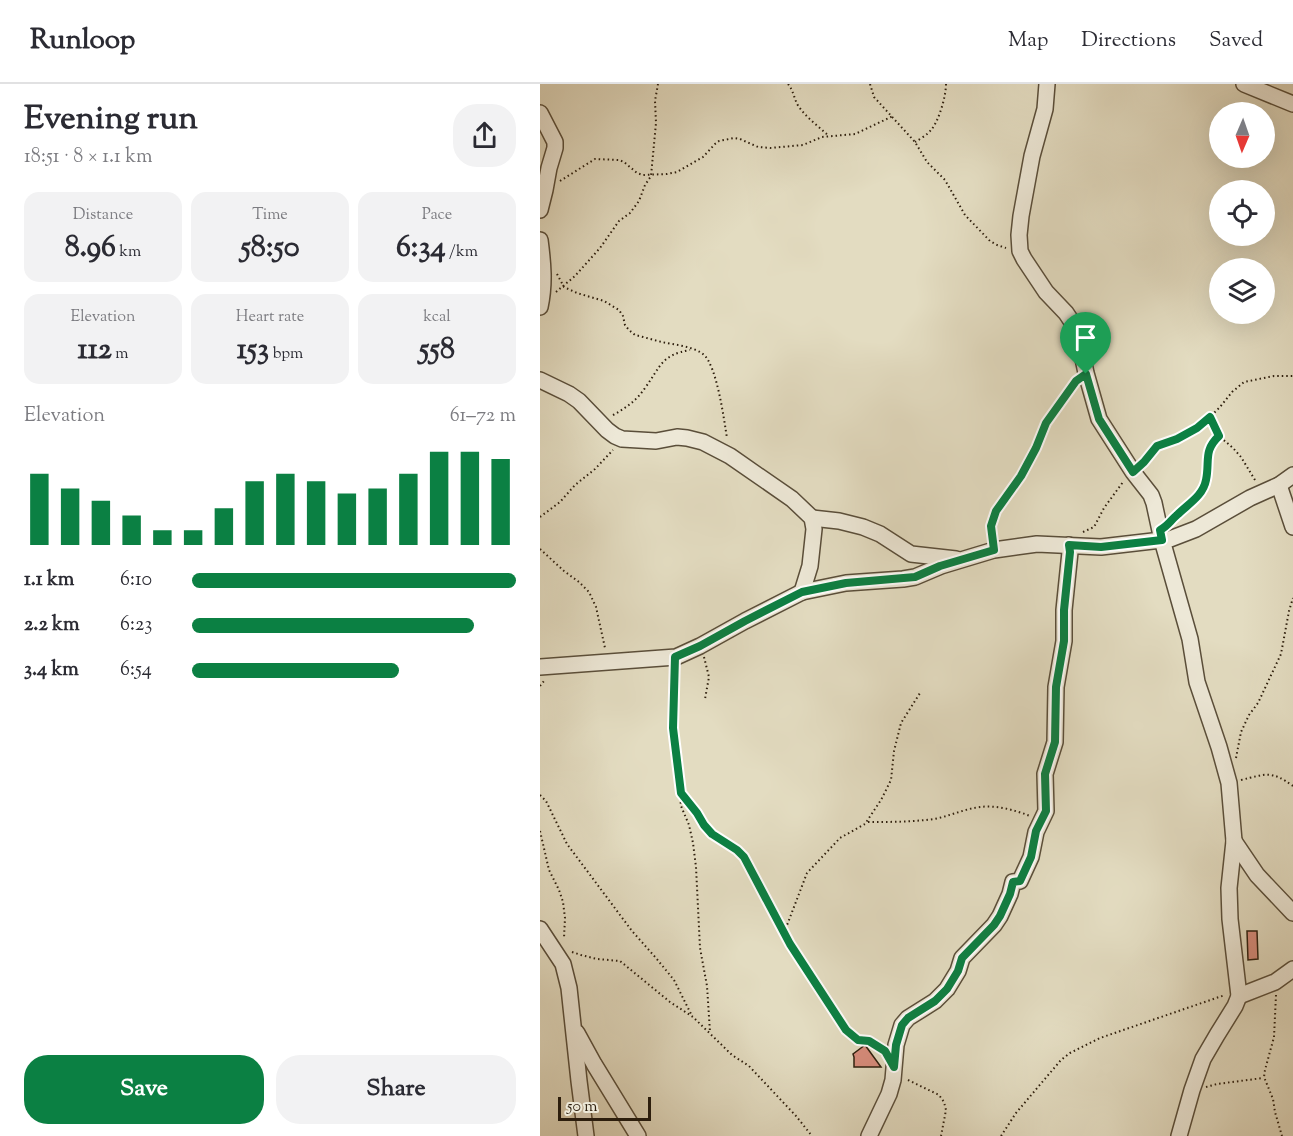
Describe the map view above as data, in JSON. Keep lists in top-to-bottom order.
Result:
{
  "scale_bar": "50 m",
  "north": "bottom",
  "page": {
    "header": "Runloop",
    "nav": ["Map", "Directions", "Saved"],
    "heading": ["Evening run", "18:51 · 8 × 1.1 km"],
    "stats": [
      ["Distance", "8.96 km"],
      ["Time", "58:50"],
      ["Pace", "6:34 /km"],
      ["Elevation", "112 m"],
      ["Heart rate", "153 bpm"],
      ["kcal", "558"]
    ],
    "chart": ["Elevation", "61–72 m"],
    "list": [
      {
        "name": "1.1 km",
        "note": "6:10"
      },
      {
        "name": "2.2 km",
        "note": "6:23"
      },
      {
        "name": "3.4 km",
        "note": "6:54"
      }
    ],
    "buttons": ["Save", "Share"],
    "scale": "50 m"
  }
}
